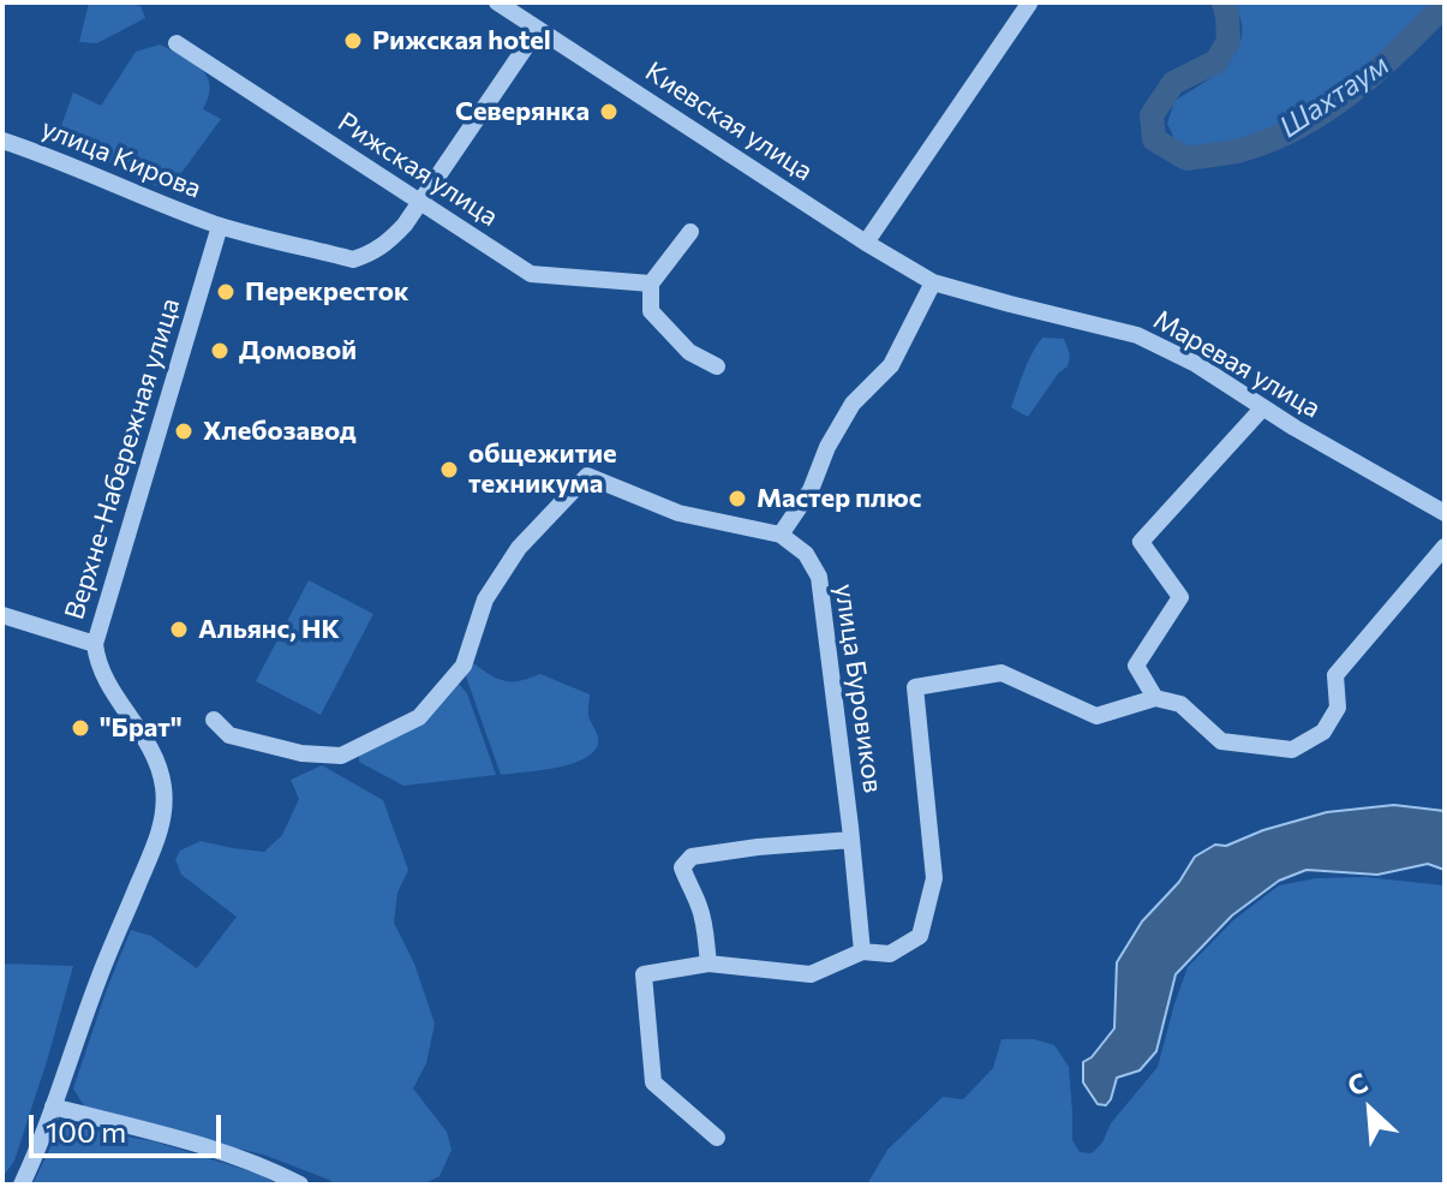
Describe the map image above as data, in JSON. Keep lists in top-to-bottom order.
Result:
{
  "streets": {
    "street": [
      "Киевская улица",
      "улица Кирова",
      "Рижская улица",
      "Маревая улица",
      "Верхне-Набережная улица",
      "улица Буровиков"
    ]
  },
  "crossings": [
    ["Киевская улица", "улица Кирова"],
    ["Киевская улица", "Маревая улица"],
    ["улица Кирова", "Рижская улица"],
    ["улица Кирова", "Верхне-Набережная улица"]
  ],
  "water": ["Шахтаум"],
  "places": [
    "Рижская hotel",
    "Северянка",
    "Перекресток",
    "Домовой",
    "Хлебозавод",
    "общежитие техникума",
    "Мастер плюс",
    "Альянс, НК",
    "\"Брат\""
  ],
  "scale_bar": "100 m",
  "north": "top left"
}
